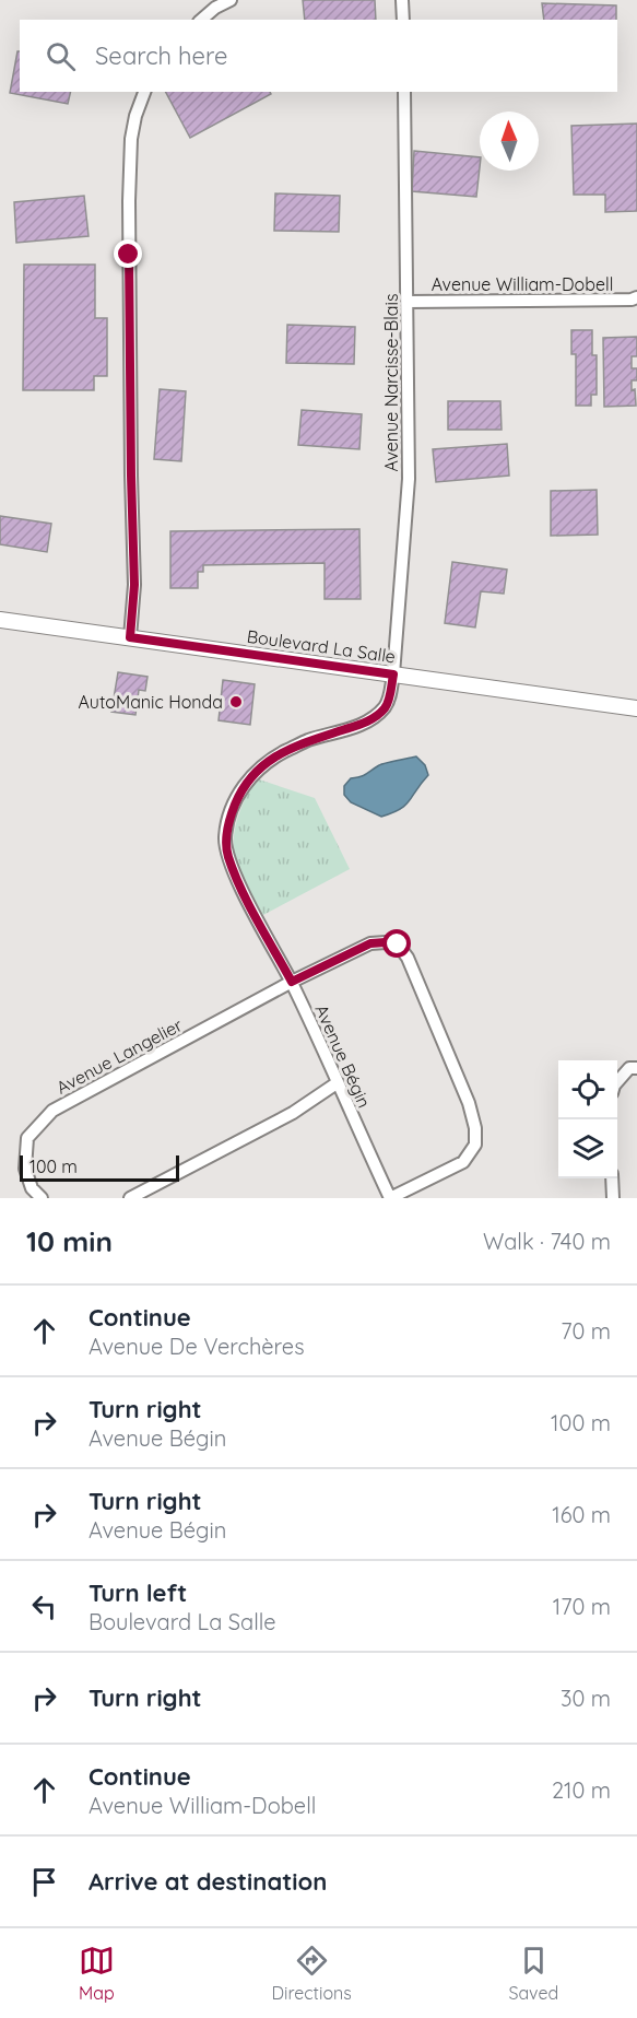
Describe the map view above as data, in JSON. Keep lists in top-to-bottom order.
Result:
{
  "streets": {
    "street": [
      "Avenue William-Dobell",
      "Avenue Narcisse-Blais",
      "Boulevard La Salle",
      "Avenue Langelier",
      "Avenue Bégin"
    ]
  },
  "crossings": [
    ["Avenue William-Dobell", "Avenue Narcisse-Blais"],
    ["Avenue Narcisse-Blais", "Boulevard La Salle"],
    ["Avenue Narcisse-Blais", "Avenue Bégin"],
    ["Boulevard La Salle", "Avenue Bégin"],
    ["Avenue Langelier", "Avenue Bégin"]
  ],
  "places": ["AutoManic Honda"],
  "scale_bar": "100 m",
  "north": "top",
  "page": {
    "search": "Search here",
    "scale": "100 m",
    "heading": ["10 min", "Walk · 740 m"],
    "list": [
      ["Continue", "Avenue De Verchères", "70 m"],
      ["Turn right", "Avenue Bégin", "100 m"],
      ["Turn right", "Avenue Bégin", "160 m"],
      ["Turn left", "Boulevard La Salle", "170 m"],
      ["Turn right", "30 m"],
      ["Continue", "Avenue William-Dobell", "210 m"],
      "Arrive at destination"
    ],
    "nav": ["Map", "Directions", "Saved"]
  }
}
